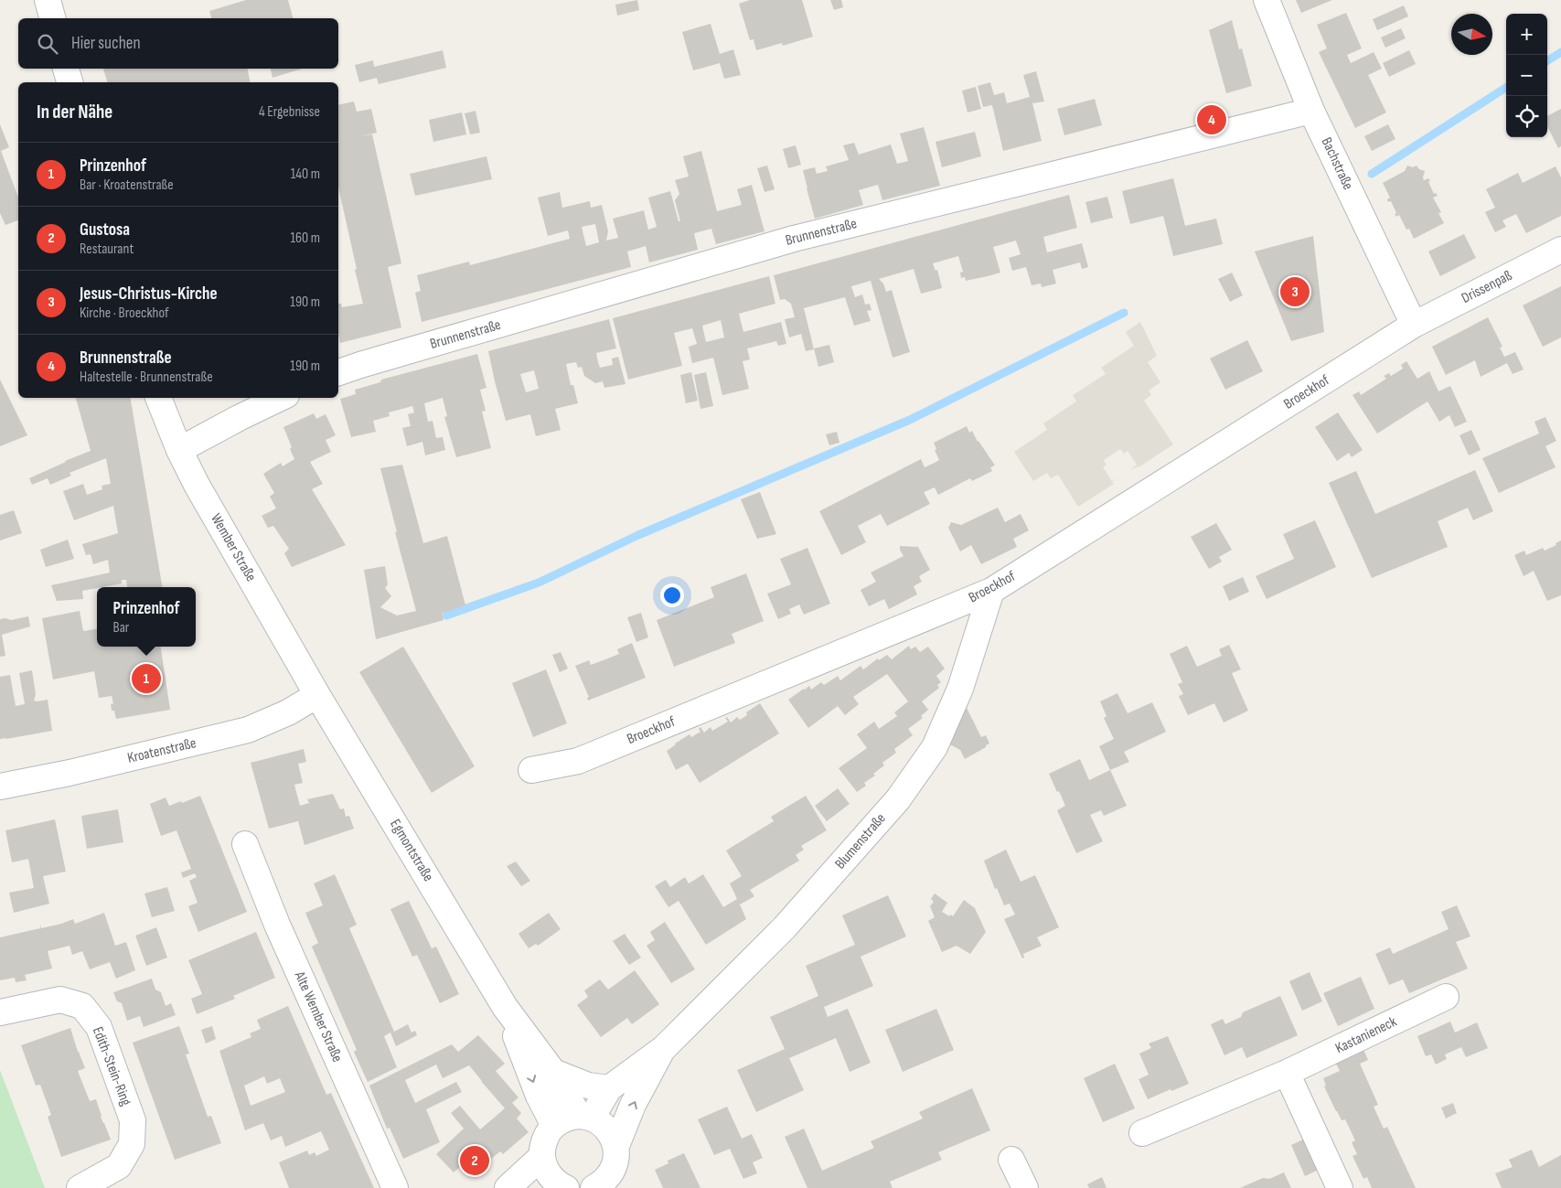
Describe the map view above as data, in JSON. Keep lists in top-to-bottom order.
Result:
{
  "streets": {
    "street": [
      "Bachstraße",
      "Brunnenstraße",
      "Drissenpaß",
      "Broeckhof",
      "Wember Straße",
      "Kroatenstraße",
      "Blumenstraße",
      "Egmontstraße",
      "Alte Wember Straße",
      "Kastanieneck",
      "Edith-Stein-Ring"
    ]
  },
  "crossings": [
    ["Bachstraße", "Brunnenstraße"],
    ["Bachstraße", "Drissenpaß"],
    ["Bachstraße", "Broeckhof"],
    ["Drissenpaß", "Broeckhof"],
    ["Broeckhof", "Blumenstraße"],
    ["Wember Straße", "Kroatenstraße"],
    ["Wember Straße", "Egmontstraße"],
    ["Kroatenstraße", "Egmontstraße"],
    ["Blumenstraße", "Egmontstraße"]
  ],
  "north": "right",
  "page": {
    "map_buttons": ["+", "−"],
    "search": "Hier suchen",
    "heading": ["In der Nähe", "4 Ergebnisse"],
    "pins": [
      "4",
      "3",
      "1",
      "2"
    ],
    "list": [
      {
        "mark": "1",
        "name": "Prinzenhof",
        "note": "Bar · Kroatenstraße",
        "value": "140 m"
      },
      {
        "mark": "2",
        "name": "Gustosa",
        "note": "Restaurant",
        "value": "160 m"
      },
      {
        "mark": "3",
        "name": "Jesus-Christus-Kirche",
        "note": "Kirche · Broeckhof",
        "value": "190 m"
      },
      {
        "mark": "4",
        "name": "Brunnenstraße",
        "note": "Haltestelle · Brunnenstraße",
        "value": "190 m"
      }
    ],
    "popup": ["Prinzenhof", "Bar"]
  }
}
